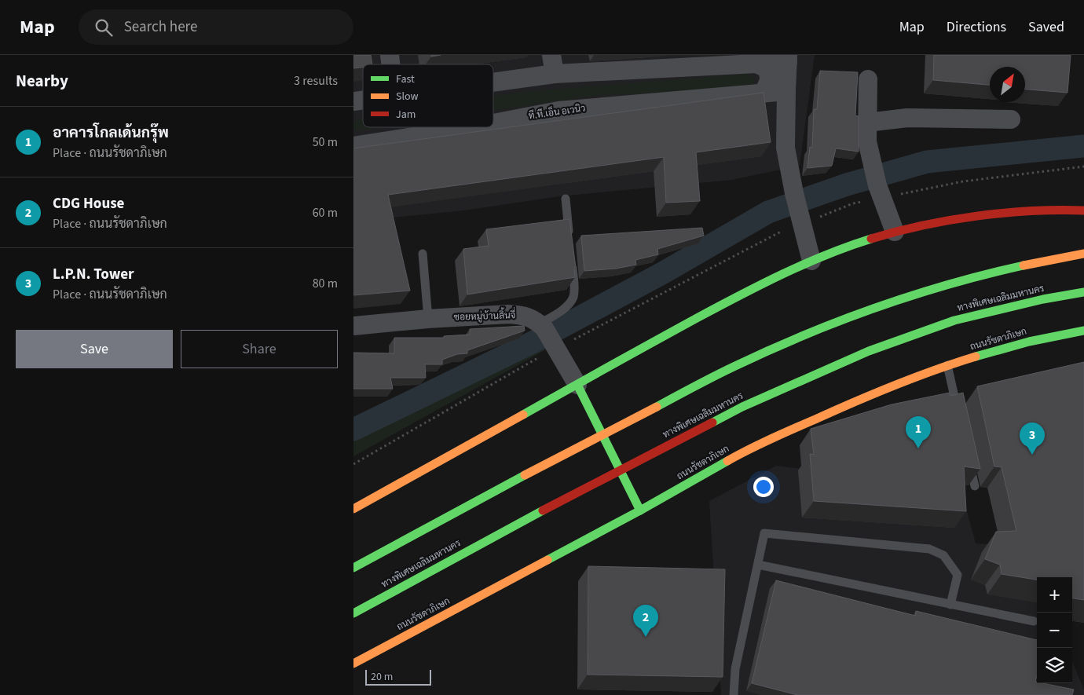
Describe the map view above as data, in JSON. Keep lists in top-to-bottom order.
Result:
{
  "streets": {
    "main road": ["ทางพิเศษเฉลิมมหานคร", "ถนนรัชดาภิเษก"],
    "street": ["ที.ที.เอ็น อเวนิว", "ซอยหมู่บ้านลิ้นจี่"]
  },
  "legend": ["Fast", "Slow", "Jam"],
  "scale_bar": "20 m",
  "north": "top right",
  "page": {
    "header": "Map",
    "search": "Search here",
    "nav": ["Map", "Directions", "Saved"],
    "heading": ["Nearby", "3 results"],
    "list": [
      {
        "mark": "1",
        "name": "อาคารโกลเด้นกรุ๊พ",
        "note": "Place · ถนนรัชดาภิเษก",
        "value": "50 m"
      },
      {
        "mark": "2",
        "name": "CDG House",
        "note": "Place · ถนนรัชดาภิเษก",
        "value": "60 m"
      },
      {
        "mark": "3",
        "name": "L.P.N. Tower",
        "note": "Place · ถนนรัชดาภิเษก",
        "value": "80 m"
      }
    ],
    "buttons": ["Save", "Share"],
    "pins": ["1", "3", "2"],
    "map_buttons": ["+", "−"],
    "scale": "20 m"
  }
}
